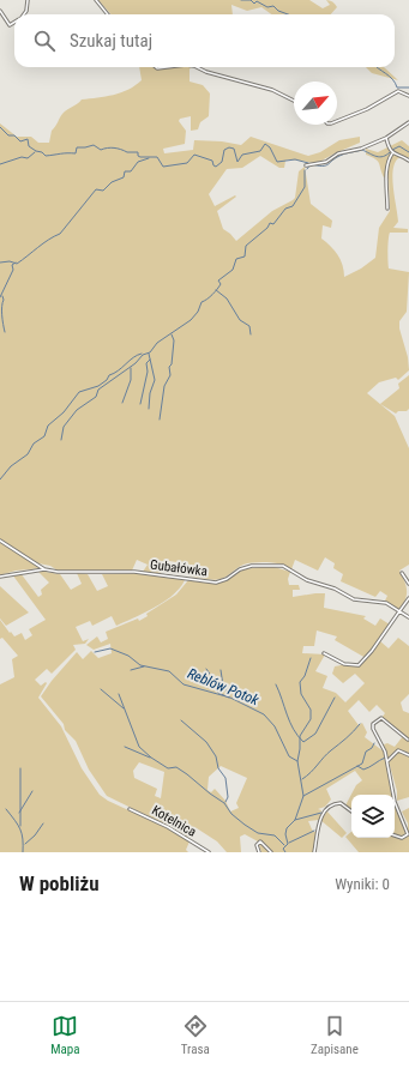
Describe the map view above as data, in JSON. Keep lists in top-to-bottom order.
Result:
{
  "streets": {
    "street": ["Gubałówka", "Kotelnica"]
  },
  "water": ["Reblów Potok"],
  "north": "top right",
  "page": {
    "search": "Szukaj tutaj",
    "heading": ["W pobliżu", "Wyniki: 0"],
    "nav": ["Mapa", "Trasa", "Zapisane"]
  }
}
